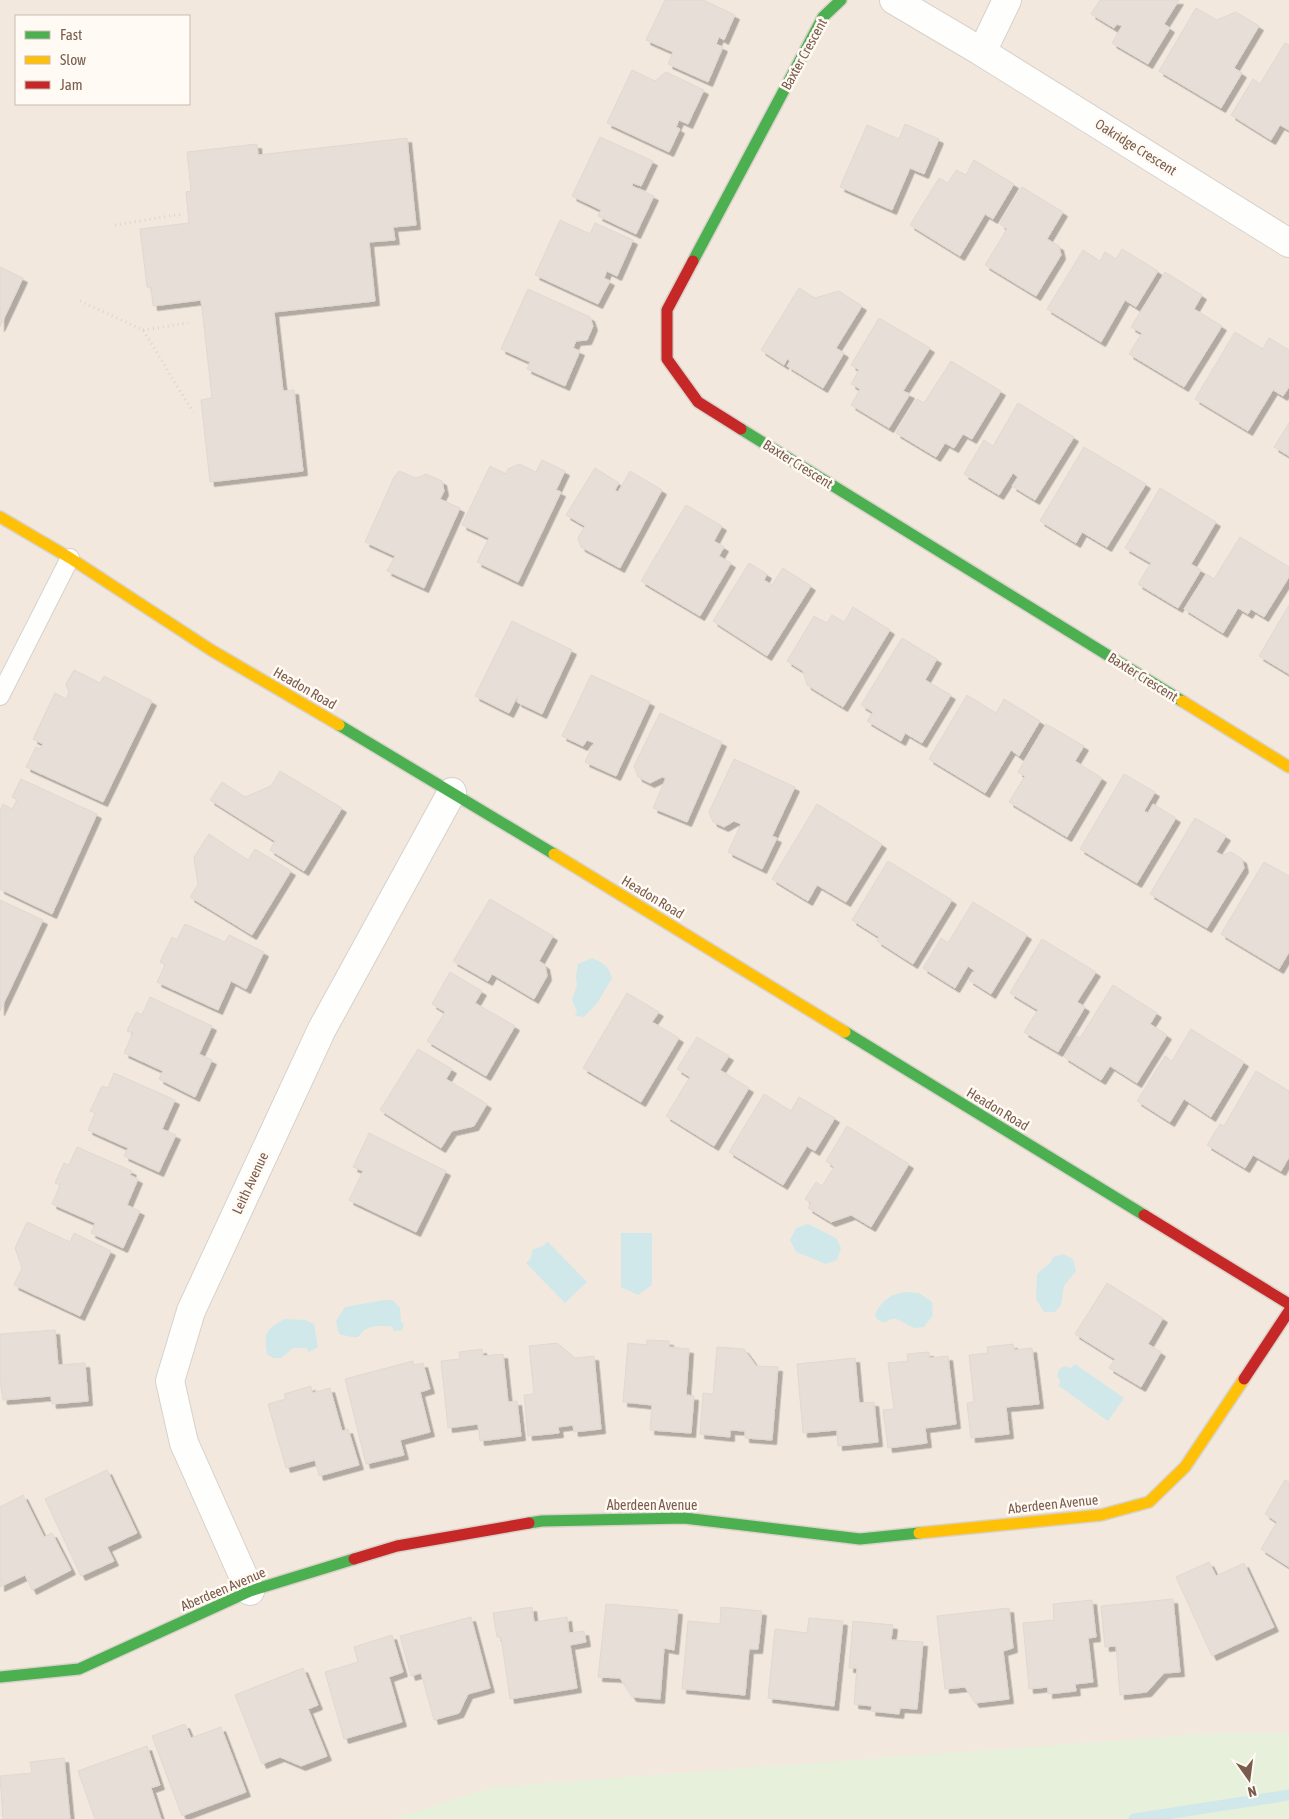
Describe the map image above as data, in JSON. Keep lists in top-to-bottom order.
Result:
{
  "streets": {
    "street": [
      "Baxter Crescent",
      "Oakridge Crescent",
      "Headon Road",
      "Leith Avenue",
      "Aberdeen Avenue"
    ]
  },
  "crossings": [
    ["Headon Road", "Leith Avenue"],
    ["Leith Avenue", "Aberdeen Avenue"]
  ],
  "legend": ["Fast", "Slow", "Jam"],
  "north": "bottom"
}
